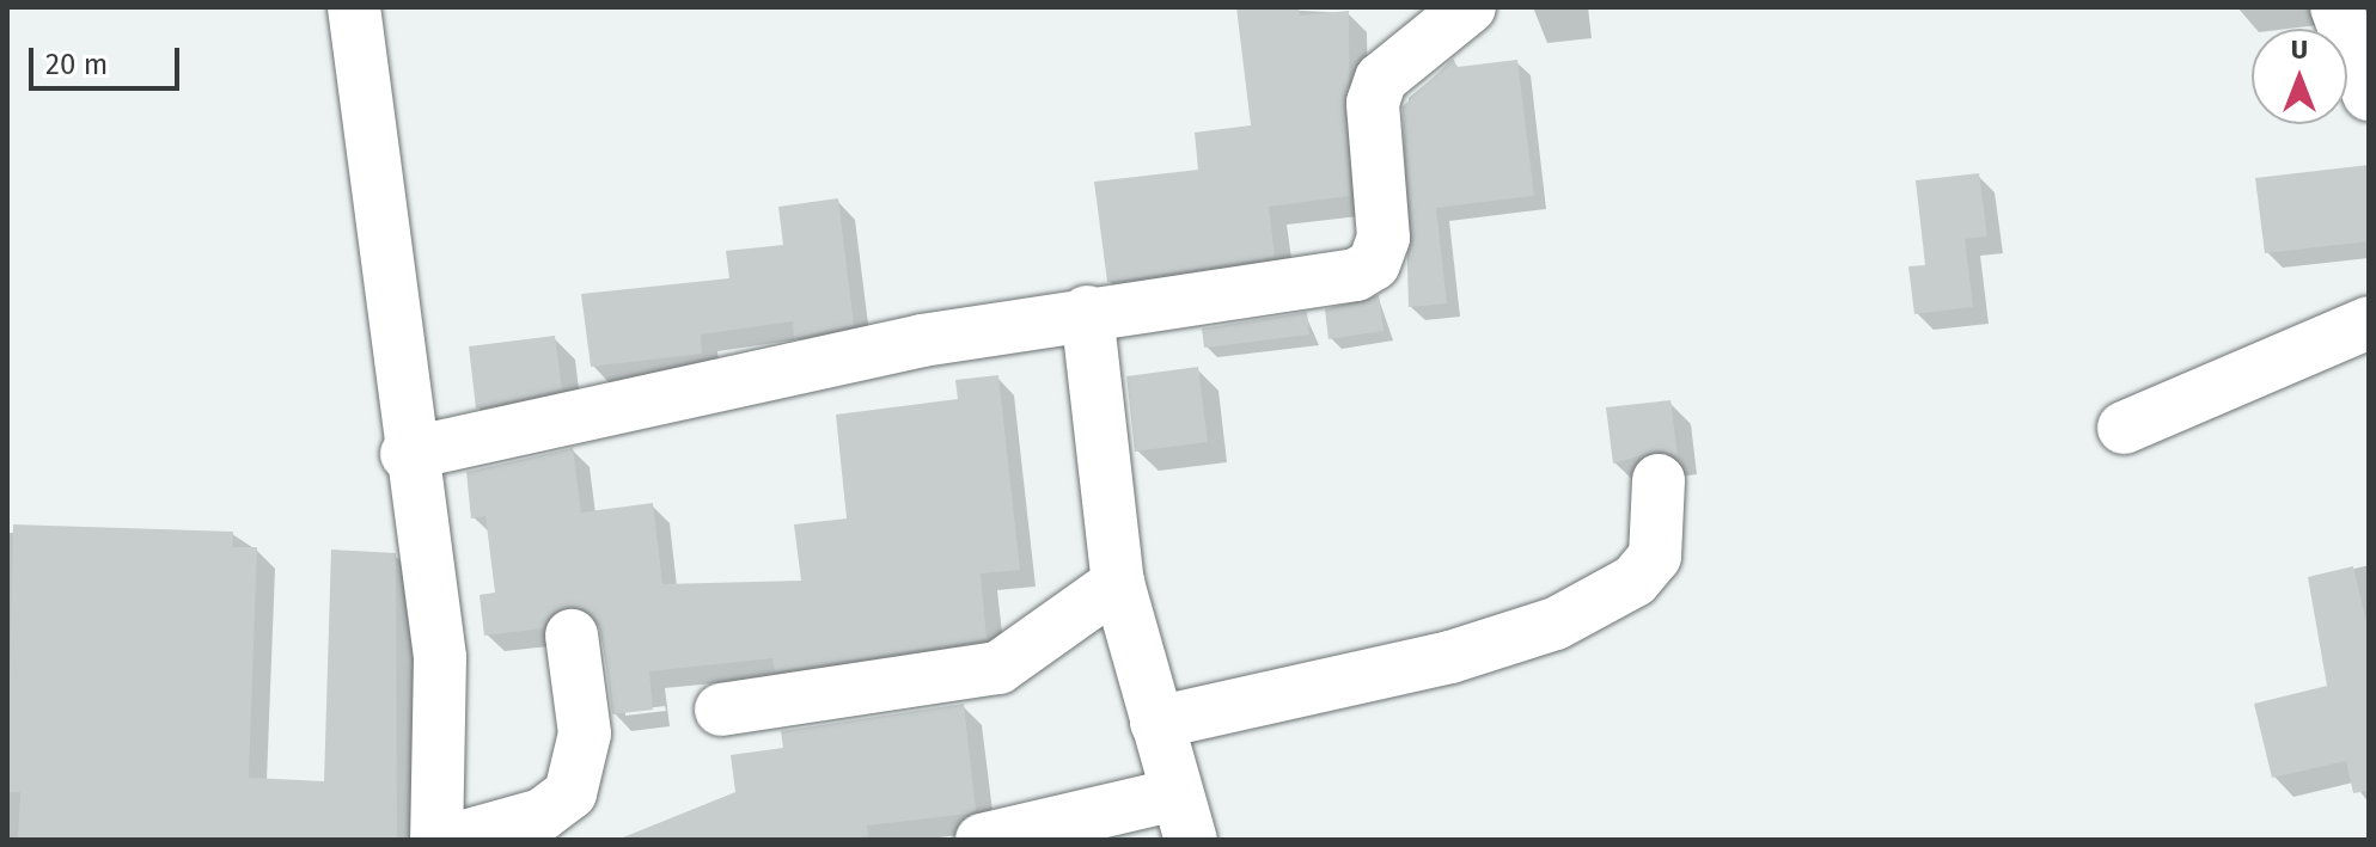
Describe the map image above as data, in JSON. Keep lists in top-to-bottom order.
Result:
{
  "scale_bar": "20 m",
  "north": "top"
}
